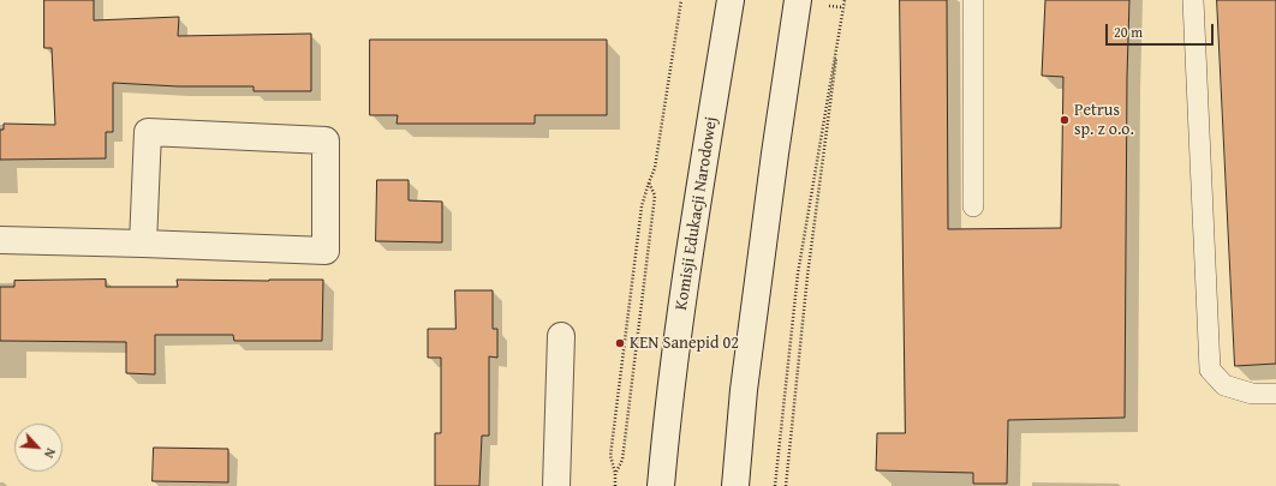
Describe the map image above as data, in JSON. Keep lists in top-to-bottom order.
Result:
{
  "streets": {
    "main road": ["Komisji Edukacji Narodowej"]
  },
  "places": ["Petrus sp. z o.o.", "KEN Sanepid 02"],
  "scale_bar": "20 m",
  "north": "bottom right"
}
